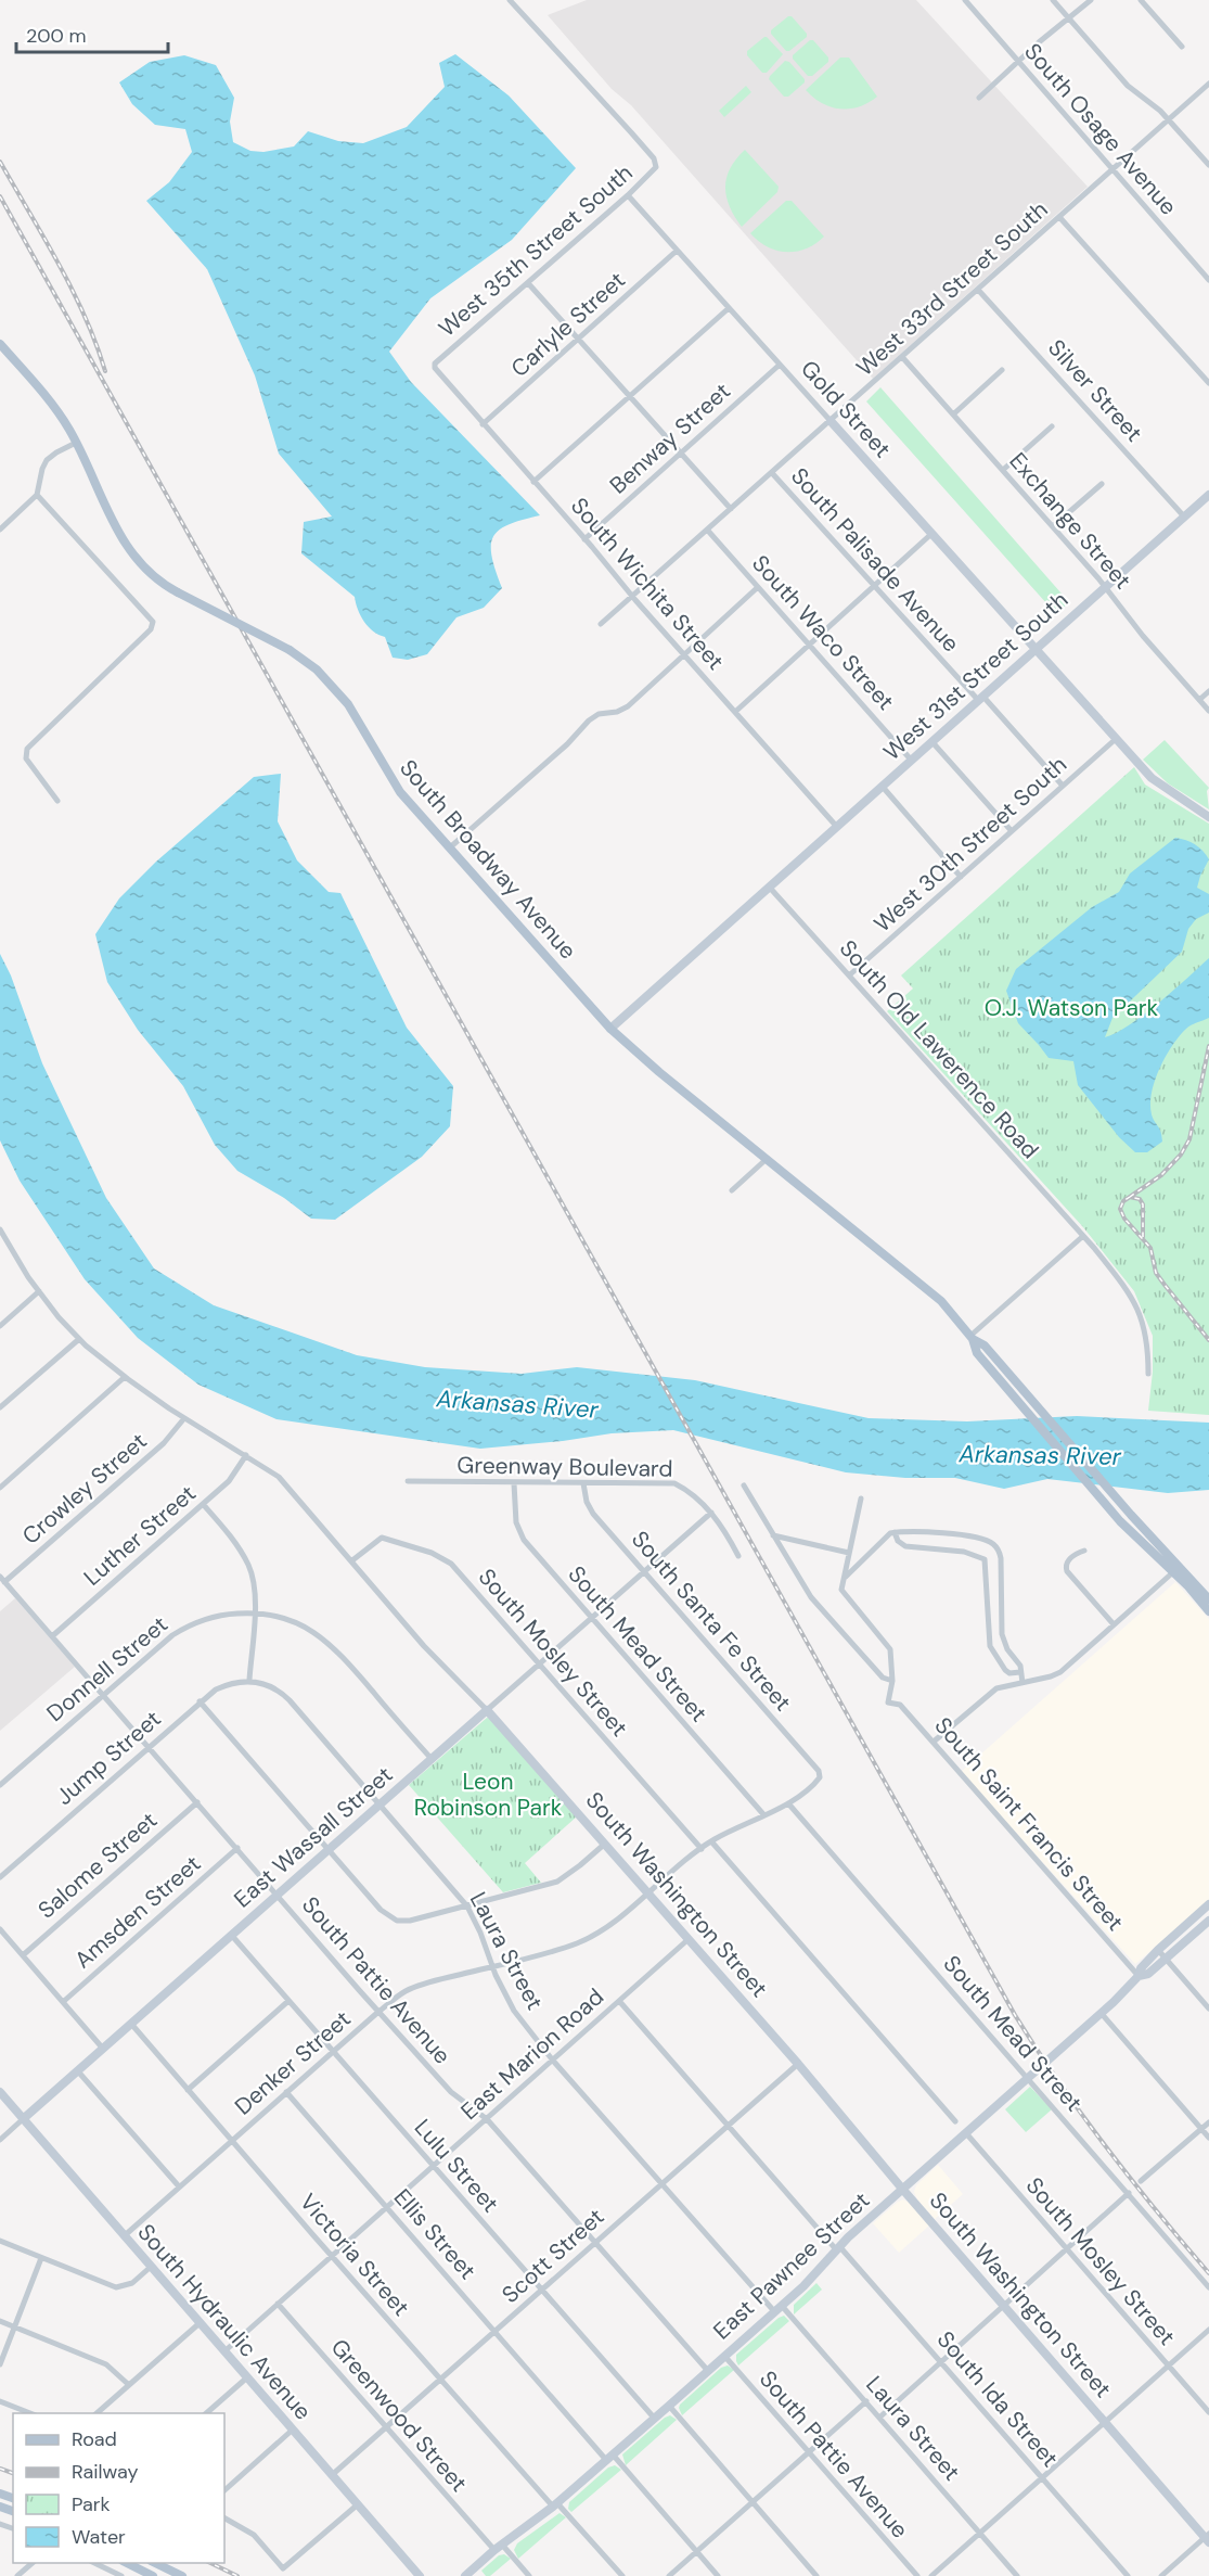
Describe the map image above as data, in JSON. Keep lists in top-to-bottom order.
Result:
{
  "streets": {
    "main road": ["South Broadway Avenue"],
    "street": [
      "South Osage Avenue",
      "West 35th Street South",
      "West 33rd Street South",
      "Carlyle Street",
      "Silver Street",
      "Gold Street",
      "Benway Street",
      "Exchange Street",
      "South Palisade Avenue",
      "South Wichita Street",
      "South Waco Street",
      "West 31st Street South",
      "West 30th Street South",
      "South Old Lawerence Road",
      "Greenway Boulevard",
      "Crowley Street",
      "Luther Street",
      "South Santa Fe Street",
      "South Mead Street",
      "South Mosley Street",
      "Donnell Street",
      "Jump Street",
      "South Saint Francis Street",
      "East Wassall Street",
      "Salome Street",
      "South Washington Street",
      "Amsden Street",
      "Laura Street",
      "South Pattie Avenue",
      "East Marion Road",
      "Denker Street",
      "Lulu Street",
      "Ellis Street",
      "Victoria Street",
      "Scott Street",
      "East Pawnee Street",
      "South Hydraulic Avenue",
      "South Ida Street",
      "Greenwood Street"
    ]
  },
  "crossings": [
    ["South Osage Avenue", "West 33rd Street South"],
    ["West 35th Street South", "Gold Street"],
    ["West 35th Street South", "South Wichita Street"],
    ["West 33rd Street South", "Silver Street"],
    ["West 33rd Street South", "Gold Street"],
    ["West 33rd Street South", "Exchange Street"],
    ["West 33rd Street South", "South Palisade Avenue"],
    ["West 33rd Street South", "South Wichita Street"],
    ["West 33rd Street South", "South Waco Street"],
    ["Carlyle Street", "Gold Street"],
    ["Carlyle Street", "South Wichita Street"],
    ["Silver Street", "West 31st Street South"],
    ["Gold Street", "Benway Street"],
    ["Gold Street", "West 31st Street South"],
    ["Gold Street", "West 30th Street South"],
    ["Benway Street", "South Wichita Street"],
    ["Exchange Street", "West 31st Street South"],
    ["South Palisade Avenue", "West 31st Street South"],
    ["South Palisade Avenue", "West 30th Street South"],
    ["South Wichita Street", "West 31st Street South"],
    ["South Waco Street", "West 31st Street South"],
    ["West 31st Street South", "South Broadway Avenue"],
    ["West 31st Street South", "South Old Lawerence Road"],
    ["West 30th Street South", "South Old Lawerence Road"],
    ["Greenway Boulevard", "South Santa Fe Street"],
    ["Greenway Boulevard", "South Mead Street"],
    ["Greenway Boulevard", "East Wassall Street"],
    ["Crowley Street", "South Washington Street"],
    ["Crowley Street", "South Pattie Avenue"],
    ["Luther Street", "South Washington Street"],
    ["Luther Street", "South Pattie Avenue"],
    ["South Santa Fe Street", "South Mead Street"],
    ["South Santa Fe Street", "East Wassall Street"],
    ["South Mead Street", "East Wassall Street"],
    ["South Mead Street", "East Pawnee Street"],
    ["South Mosley Street", "East Wassall Street"],
    ["South Mosley Street", "South Washington Street"],
    ["South Mosley Street", "East Pawnee Street"],
    ["Donnell Street", "South Pattie Avenue"],
    ["Jump Street", "Laura Street"],
    ["Jump Street", "South Pattie Avenue"],
    ["South Saint Francis Street", "East Pawnee Street"],
    ["East Wassall Street", "South Washington Street"],
    ["East Wassall Street", "Laura Street"],
    ["East Wassall Street", "South Pattie Avenue"],
    ["East Wassall Street", "Lulu Street"],
    ["East Wassall Street", "Victoria Street"],
    ["East Wassall Street", "South Hydraulic Avenue"],
    ["Salome Street", "South Pattie Avenue"],
    ["South Washington Street", "East Marion Road"],
    ["South Washington Street", "Denker Street"],
    ["South Washington Street", "Scott Street"],
    ["South Washington Street", "East Pawnee Street"],
    ["Amsden Street", "South Pattie Avenue"],
    ["Laura Street", "East Marion Road"],
    ["Laura Street", "Denker Street"],
    ["Laura Street", "Scott Street"],
    ["Laura Street", "East Pawnee Street"],
    ["South Pattie Avenue", "East Marion Road"],
    ["South Pattie Avenue", "Denker Street"],
    ["South Pattie Avenue", "Scott Street"],
    ["South Pattie Avenue", "East Pawnee Street"],
    ["East Marion Road", "Lulu Street"],
    ["East Marion Road", "Ellis Street"],
    ["East Marion Road", "Victoria Street"],
    ["East Marion Road", "South Hydraulic Avenue"],
    ["East Marion Road", "South Ida Street"],
    ["East Marion Road", "Greenwood Street"],
    ["Denker Street", "Lulu Street"],
    ["Denker Street", "Ellis Street"],
    ["Denker Street", "Victoria Street"],
    ["Denker Street", "South Hydraulic Avenue"],
    ["Lulu Street", "Scott Street"],
    ["Lulu Street", "East Pawnee Street"],
    ["Ellis Street", "Scott Street"],
    ["Ellis Street", "East Pawnee Street"],
    ["Victoria Street", "Scott Street"],
    ["Victoria Street", "East Pawnee Street"],
    ["Scott Street", "South Hydraulic Avenue"],
    ["Scott Street", "South Ida Street"],
    ["Scott Street", "Greenwood Street"],
    ["East Pawnee Street", "South Ida Street"],
    ["East Pawnee Street", "Greenwood Street"]
  ],
  "water": ["Arkansas River"],
  "parks": ["O.J. Watson Park", "Leon Robinson Park"],
  "legend": [
    "Road",
    "Railway",
    "Park",
    "Water"
  ],
  "scale_bar": "200 m"
}
